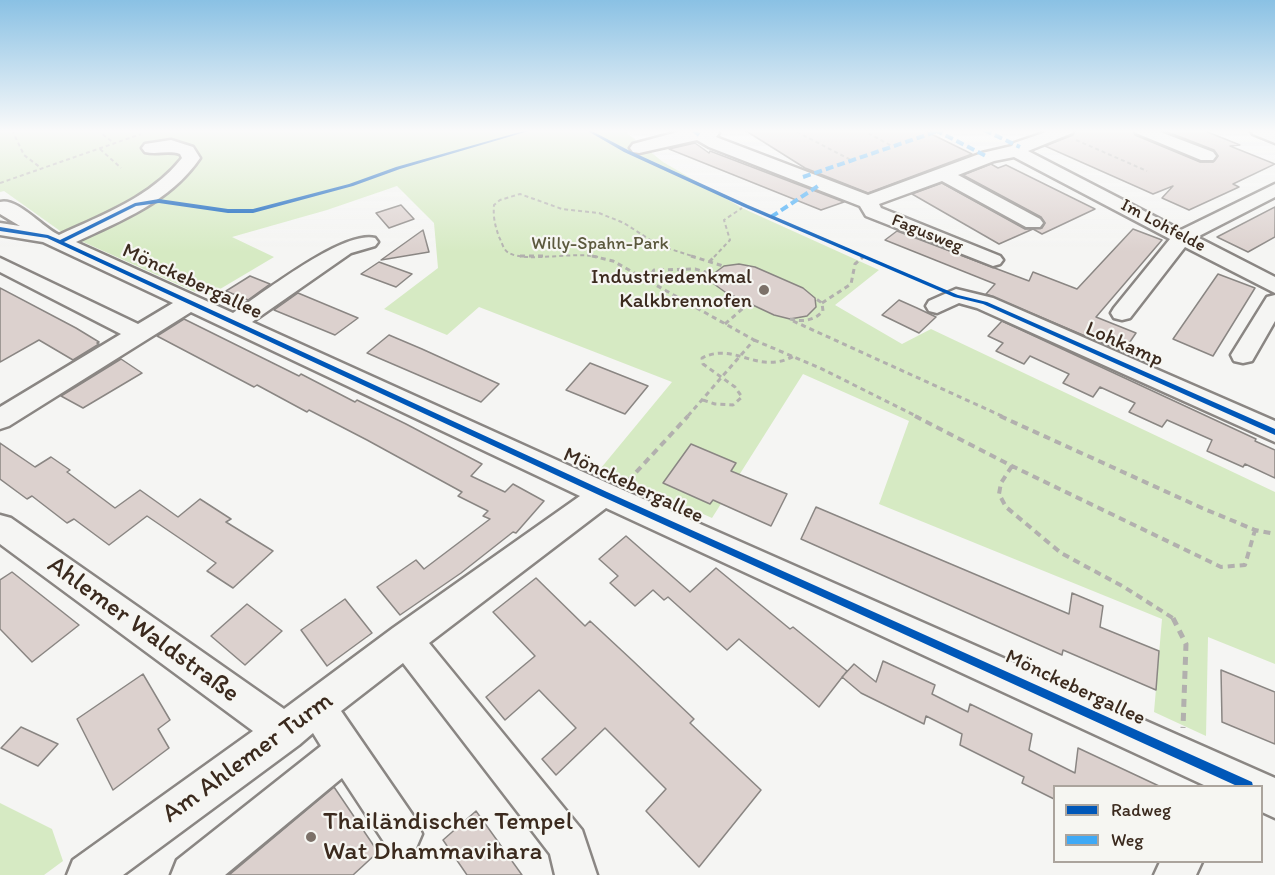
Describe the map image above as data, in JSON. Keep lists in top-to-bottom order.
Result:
{
  "streets": {
    "street": [
      "Im Lohfelde",
      "Fagusweg",
      "Mönckebergallee",
      "Lohkamp",
      "Ahlemer Waldstraße",
      "Am Ahlemer Turm"
    ]
  },
  "crossings": [
    ["Mönckebergallee", "Am Ahlemer Turm"],
    ["Ahlemer Waldstraße", "Am Ahlemer Turm"]
  ],
  "parks": ["Willy-Spahn-Park"],
  "places": ["Industriedenkmal Kalkbrennofen", "Thailändischer Tempel Wat Dhammavihara"],
  "legend": ["Radweg", "Weg"]
}
